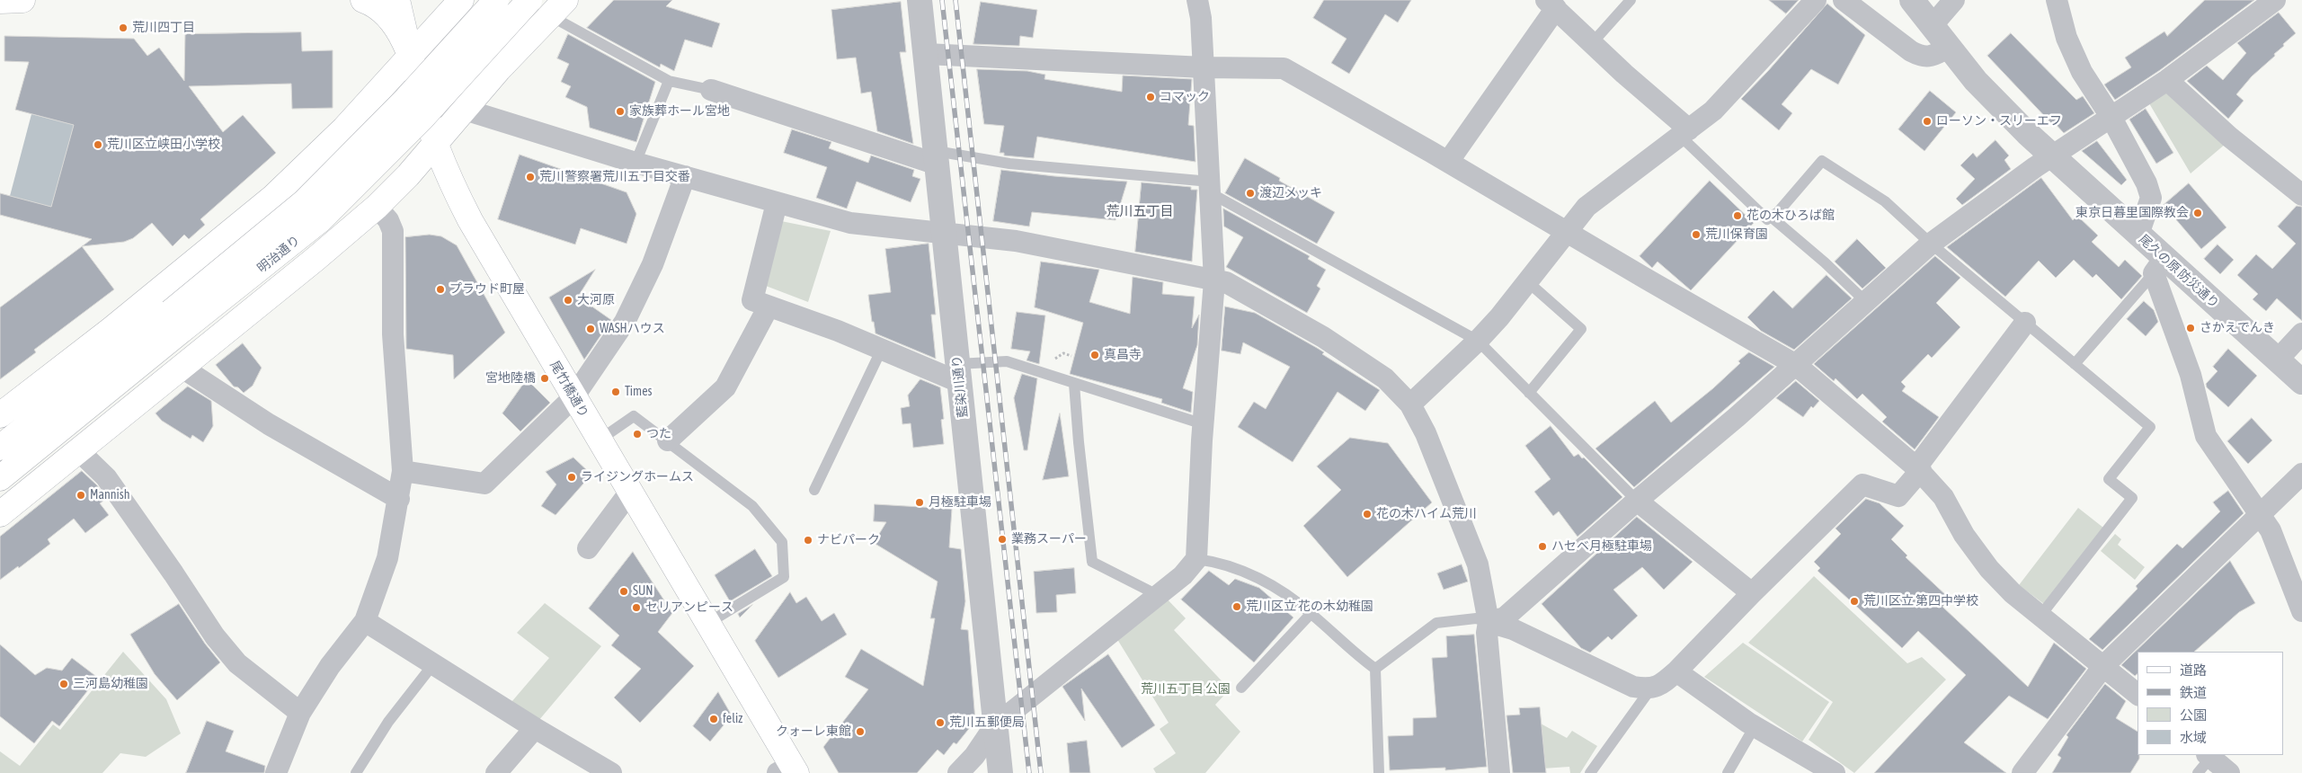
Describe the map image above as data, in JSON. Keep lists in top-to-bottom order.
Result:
{
  "streets": {
    "main road": ["明治通り", "尾竹橋通り"],
    "street": ["尾久の原 防災通り", "藍染川通り"]
  },
  "districts": ["荒川五丁目"],
  "parks": ["荒川五丁目 公園"],
  "places": [
    "荒川四丁目",
    "コマック",
    "家族葬ホール宮地",
    "ローソン・スリーエフ",
    "荒川区立峡田小学校",
    "荒川警察署荒川五丁目交番",
    "渡辺メッキ",
    "東京日暮里国際教会",
    "花の木ひろば館",
    "荒川保育園",
    "プラウド町屋",
    "大河原",
    "さかえでんき",
    "WASHハウス",
    "真昌寺",
    "宮地陸橋",
    "Times",
    "つた",
    "ライジングホームス",
    "Mannish",
    "月極駐車場",
    "花の木ハイム荒川",
    "業務スーパー",
    "ナビパーク",
    "ハセベ月極駐車場",
    "SUN",
    "荒川区立 第四中学校",
    "荒川区立 花の木幼稚園",
    "セリアンピース",
    "三河島幼稚園",
    "feliz",
    "荒川五郵便局",
    "クォーレ東館"
  ],
  "legend": [
    "道路",
    "鉄道",
    "公園",
    "水域"
  ]
}
